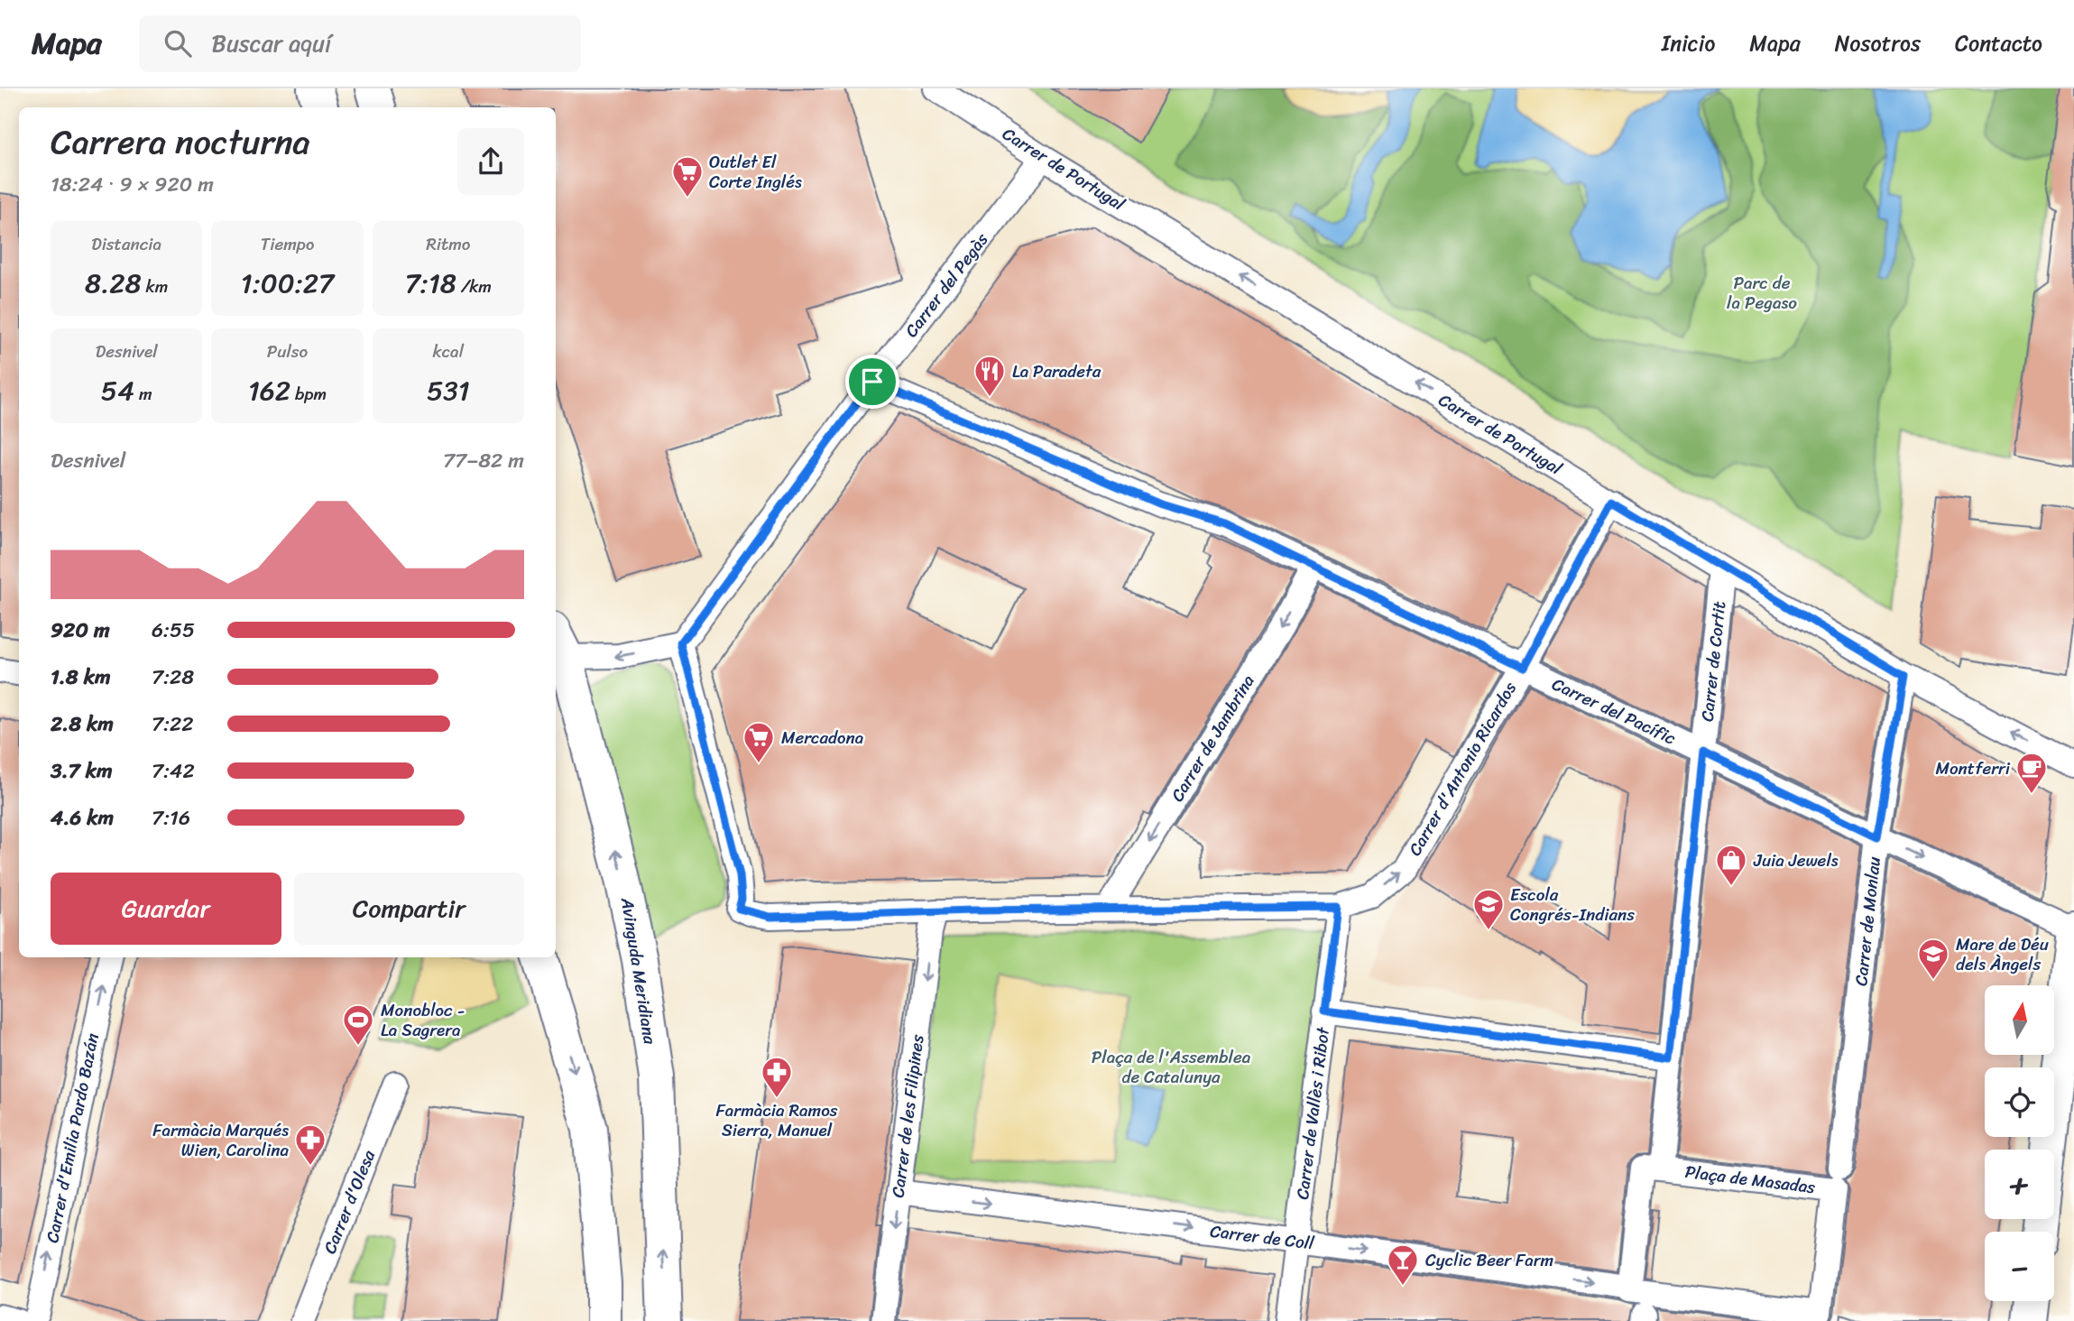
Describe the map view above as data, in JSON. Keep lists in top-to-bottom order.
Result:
{
  "streets": {
    "main road": ["Avinguda Meridiana"],
    "street": [
      "Carrer de Portugal",
      "Carrer del Pegàs",
      "Carrer de Cortit",
      "Carrer del Pacífic",
      "Carrer de Jambrina",
      "Carrer d'Antonio Ricardos",
      "Carrer de Monlau",
      "Carrer de Vallès i Ribot",
      "Carrer de les Filipines",
      "Carrer d'Emilia Pardo Bazán",
      "Plaça de Masadas",
      "Carrer d'Olesa",
      "Carrer de Coll"
    ]
  },
  "crossings": [
    ["Carrer de Portugal", "Carrer del Pegàs"],
    ["Carrer de Portugal", "Carrer de Cortit"],
    ["Carrer de Portugal", "Carrer d'Antonio Ricardos"],
    ["Carrer de Portugal", "Carrer de Monlau"],
    ["Carrer del Pegàs", "Carrer del Pacífic"],
    ["Carrer del Pegàs", "Carrer d'Antonio Ricardos"],
    ["Carrer de Cortit", "Carrer del Pacífic"],
    ["Carrer de Cortit", "Plaça de Masadas"],
    ["Carrer del Pacífic", "Carrer de Jambrina"],
    ["Carrer del Pacífic", "Carrer d'Antonio Ricardos"],
    ["Carrer del Pacífic", "Carrer de Monlau"],
    ["Carrer de Jambrina", "Carrer d'Antonio Ricardos"],
    ["Carrer d'Antonio Ricardos", "Carrer de Vallès i Ribot"],
    ["Carrer d'Antonio Ricardos", "Carrer de les Filipines"],
    ["Carrer de Vallès i Ribot", "Carrer de Coll"],
    ["Carrer de les Filipines", "Carrer de Coll"]
  ],
  "one_way": [
    "Carrer de Portugal",
    "Carrer de Jambrina",
    "Carrer de les Filipines",
    "Carrer d'Emilia Pardo Bazán",
    "Carrer de Coll"
  ],
  "parks": ["Parc de la Pegaso", "Plaça de l'Assemblea de Catalunya"],
  "places": {
    "supermarket": ["Outlet El Corte Inglés", "Mercadona"],
    "restaurant": ["La Paradeta"],
    "cafe": ["Montferri"],
    "shop": ["Juia Jewels"],
    "school or university": ["Escola Congrés-Indians", "Mare de Déu dels Àngels"],
    "sports": ["Monobloc - La Sagrera"],
    "pharmacy": ["Farmàcia Ramos Sierra, Manuel", "Farmàcia Marqués Wien, Carolina"],
    "bar": ["Cyclic Beer Farm"]
  },
  "north": "top",
  "page": {
    "header": "Mapa",
    "search": "Buscar aquí",
    "nav": [
      "Inicio",
      "Mapa",
      "Nosotros",
      "Contacto"
    ],
    "heading": ["Carrera nocturna", "18:24 · 9 × 920 m"],
    "stats": [
      ["Distancia", "8.28 km"],
      ["Tiempo", "1:00:27"],
      ["Ritmo", "7:18 /km"],
      ["Desnivel", "54 m"],
      ["Pulso", "162 bpm"],
      ["kcal", "531"]
    ],
    "chart": ["Desnivel", "77–82 m"],
    "list": [
      {
        "name": "920 m",
        "note": "6:55"
      },
      {
        "name": "1.8 km",
        "note": "7:28"
      },
      {
        "name": "2.8 km",
        "note": "7:22"
      },
      {
        "name": "3.7 km",
        "note": "7:42"
      },
      {
        "name": "4.6 km",
        "note": "7:16"
      }
    ],
    "buttons": ["Guardar", "Compartir"],
    "map_buttons": ["+", "−"]
  }
}
